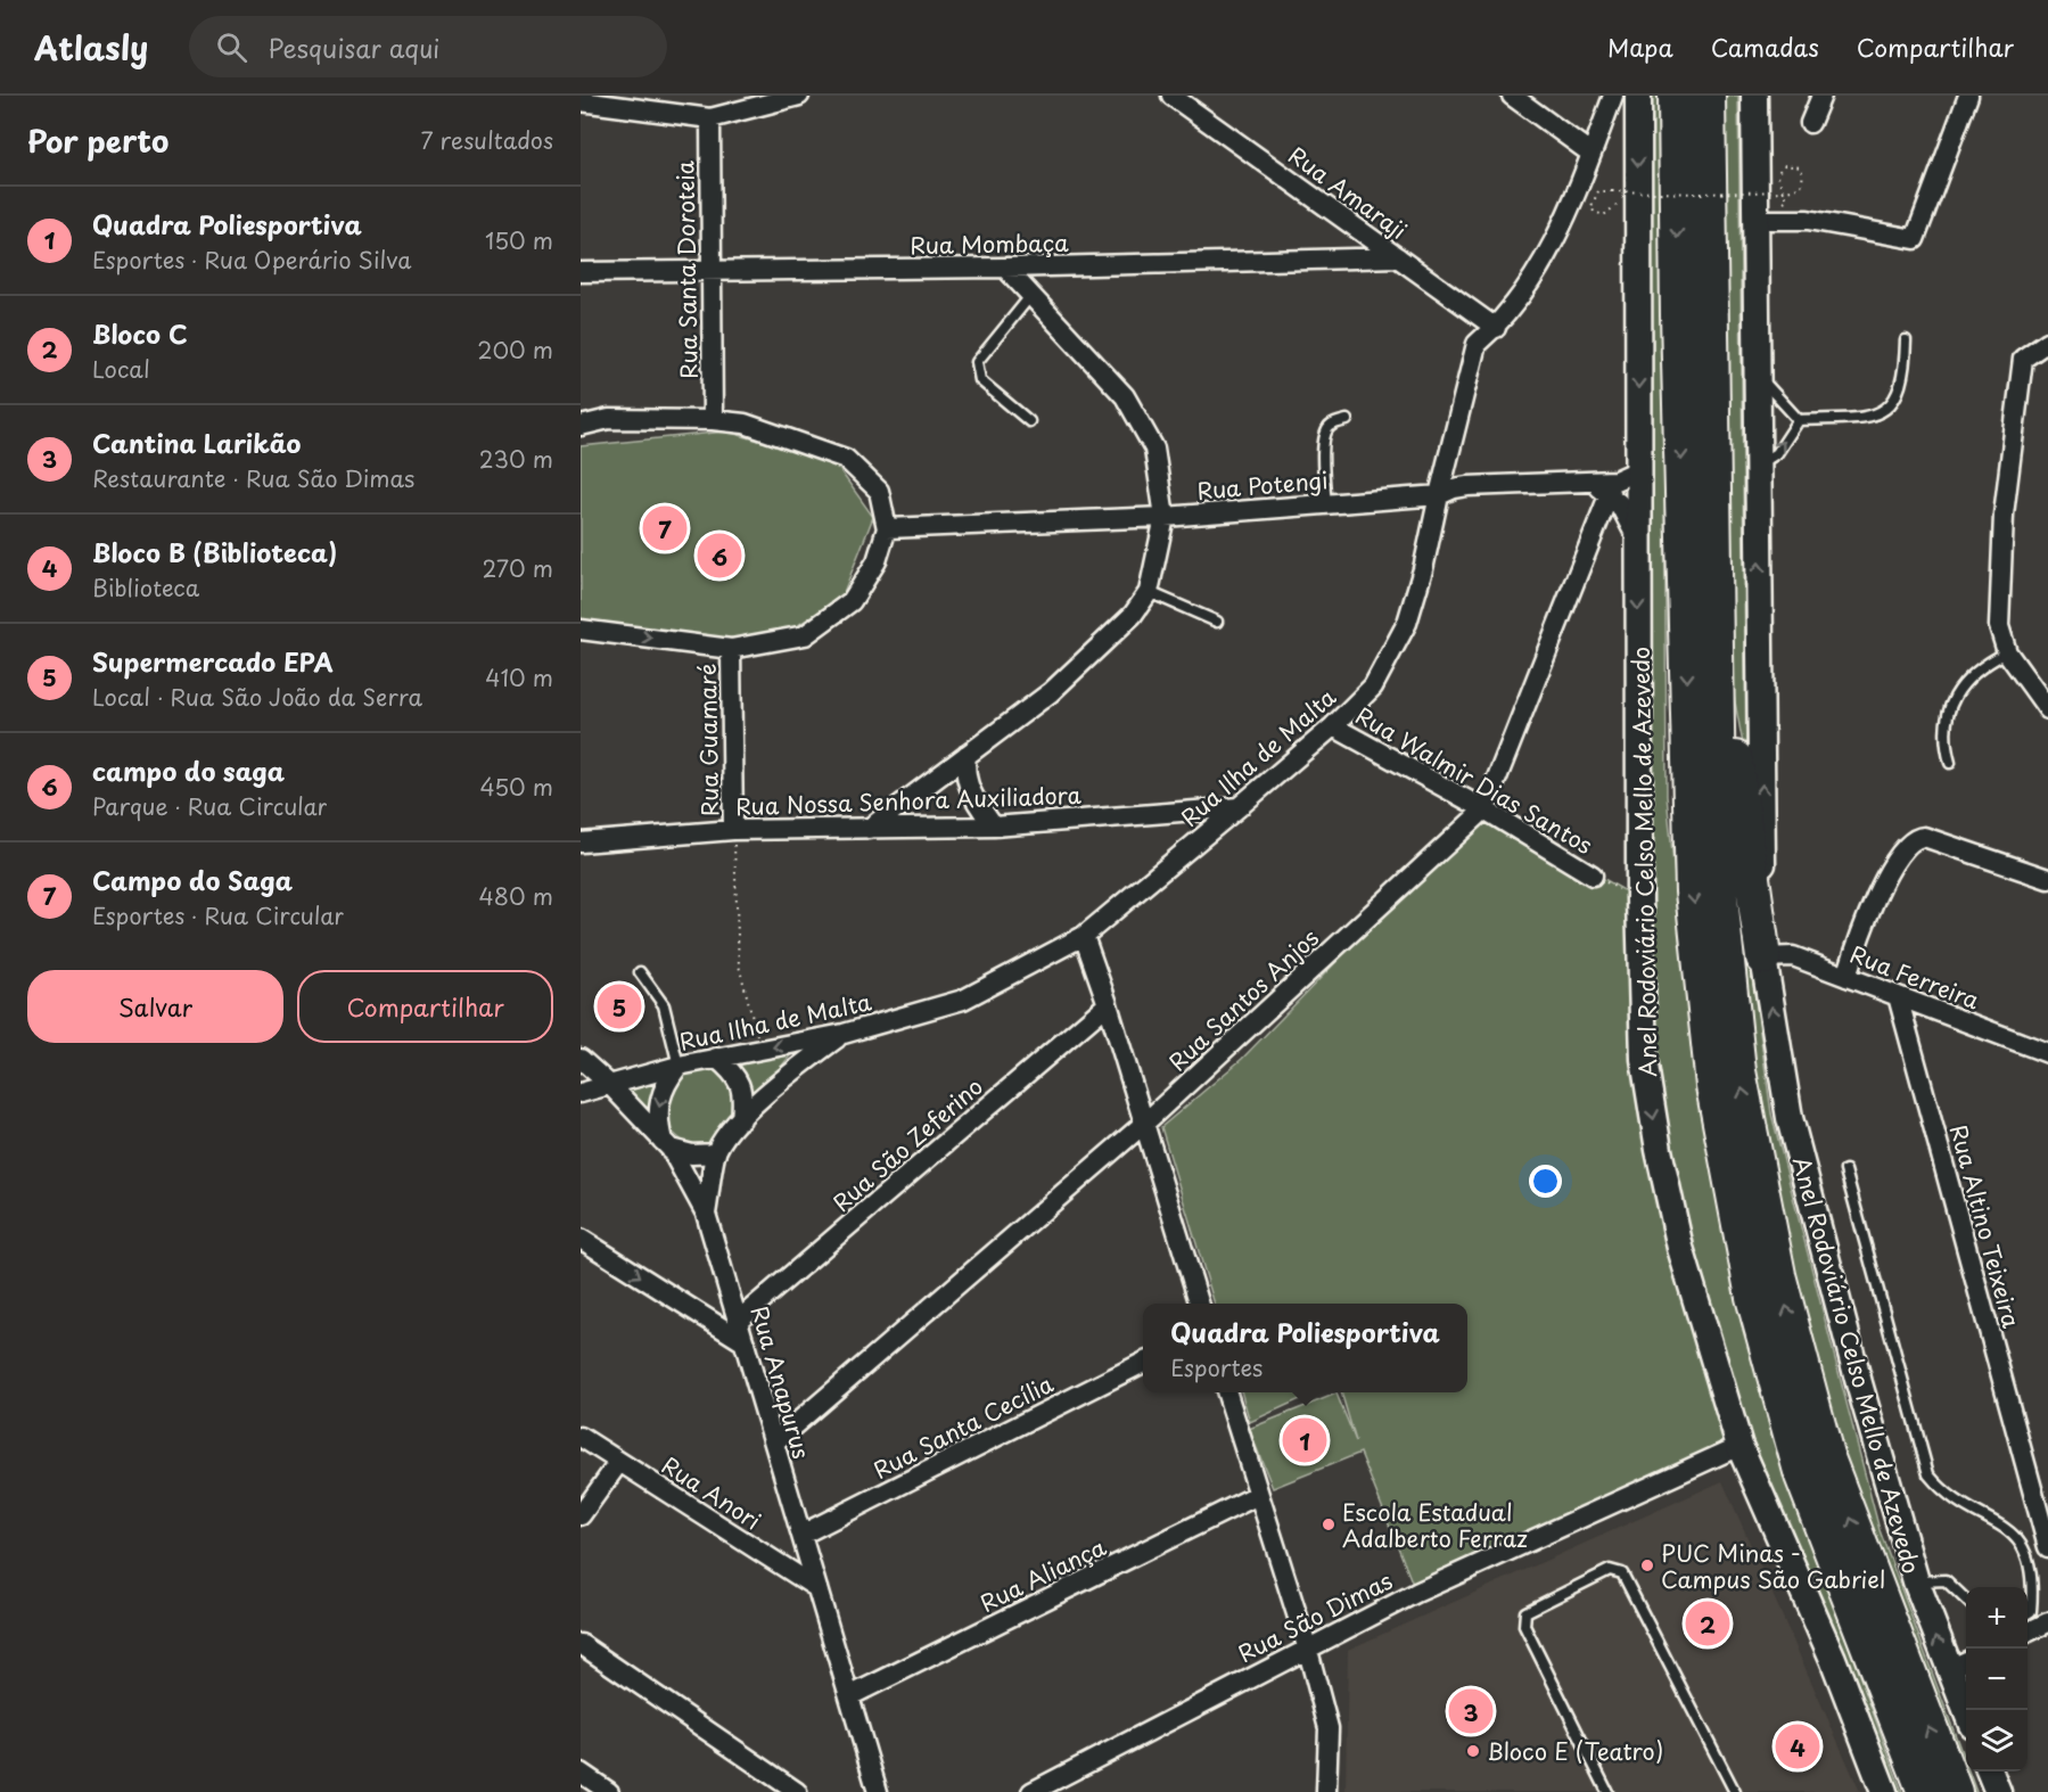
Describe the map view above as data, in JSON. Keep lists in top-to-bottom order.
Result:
{
  "streets": {
    "highway": ["Anel Rodoviário Celso Mello de Azevedo"],
    "street": [
      "Rua Amaraji",
      "Rua Mombaça",
      "Rua Santa Doroteia",
      "Rua Potengi",
      "Rua Guamaré",
      "Rua Ilha de Malta",
      "Rua Walmir Dias Santos",
      "Rua Nossa Senhora Auxiliadora",
      "Rua Ferreira",
      "Rua Santos Anjos",
      "Rua São Zeferino",
      "Rua Altino Teixeira",
      "Rua Anapurus",
      "Rua Santa Cecília",
      "Rua Anori",
      "Rua Aliança",
      "Rua São Dimas"
    ]
  },
  "crossings": [
    ["Rua Amaraji", "Rua Mombaça"],
    ["Rua Amaraji", "Rua Ilha de Malta"],
    ["Rua Mombaça", "Rua Santa Doroteia"],
    ["Rua Potengi", "Rua Ilha de Malta"],
    ["Rua Potengi", "Anel Rodoviário Celso Mello de Azevedo"],
    ["Rua Guamaré", "Rua Nossa Senhora Auxiliadora"],
    ["Rua Ilha de Malta", "Rua Walmir Dias Santos"],
    ["Rua Ilha de Malta", "Rua Nossa Senhora Auxiliadora"],
    ["Rua Ilha de Malta", "Rua Anapurus"],
    ["Rua Walmir Dias Santos", "Rua Santos Anjos"],
    ["Anel Rodoviário Celso Mello de Azevedo", "Rua Ferreira"],
    ["Anel Rodoviário Celso Mello de Azevedo", "Rua São Dimas"],
    ["Rua Ferreira", "Rua Altino Teixeira"],
    ["Rua Santos Anjos", "Rua Anapurus"],
    ["Rua São Zeferino", "Rua Anapurus"],
    ["Rua Anapurus", "Rua Santa Cecília"],
    ["Rua Anapurus", "Rua Anori"],
    ["Rua Anapurus", "Rua Aliança"]
  ],
  "places": ["Escola Estadual Adalberto Ferraz", "PUC Minas - Campus São Gabriel", "Bloco E (Teatro)"],
  "page": {
    "header": "Atlasly",
    "search": "Pesquisar aqui",
    "nav": ["Mapa", "Camadas", "Compartilhar"],
    "heading": ["Por perto", "7 resultados"],
    "list": [
      {
        "mark": "1",
        "name": "Quadra Poliesportiva",
        "note": "Esportes · Rua Operário Silva",
        "value": "150 m"
      },
      {
        "mark": "2",
        "name": "Bloco C",
        "note": "Local",
        "value": "200 m"
      },
      {
        "mark": "3",
        "name": "Cantina Larikão",
        "note": "Restaurante · Rua São Dimas",
        "value": "230 m"
      },
      {
        "mark": "4",
        "name": "Bloco B (Biblioteca)",
        "note": "Biblioteca",
        "value": "270 m"
      },
      {
        "mark": "5",
        "name": "Supermercado EPA",
        "note": "Local · Rua São João da Serra",
        "value": "410 m"
      },
      {
        "mark": "6",
        "name": "campo do saga",
        "note": "Parque · Rua Circular",
        "value": "450 m"
      },
      {
        "mark": "7",
        "name": "Campo do Saga",
        "note": "Esportes · Rua Circular",
        "value": "480 m"
      }
    ],
    "pins": [
      "7",
      "6",
      "5",
      "1",
      "2",
      "3",
      "4"
    ],
    "buttons": ["Salvar", "Compartilhar"],
    "popup": ["Quadra Poliesportiva", "Esportes"],
    "map_buttons": ["+", "−"]
  }
}
